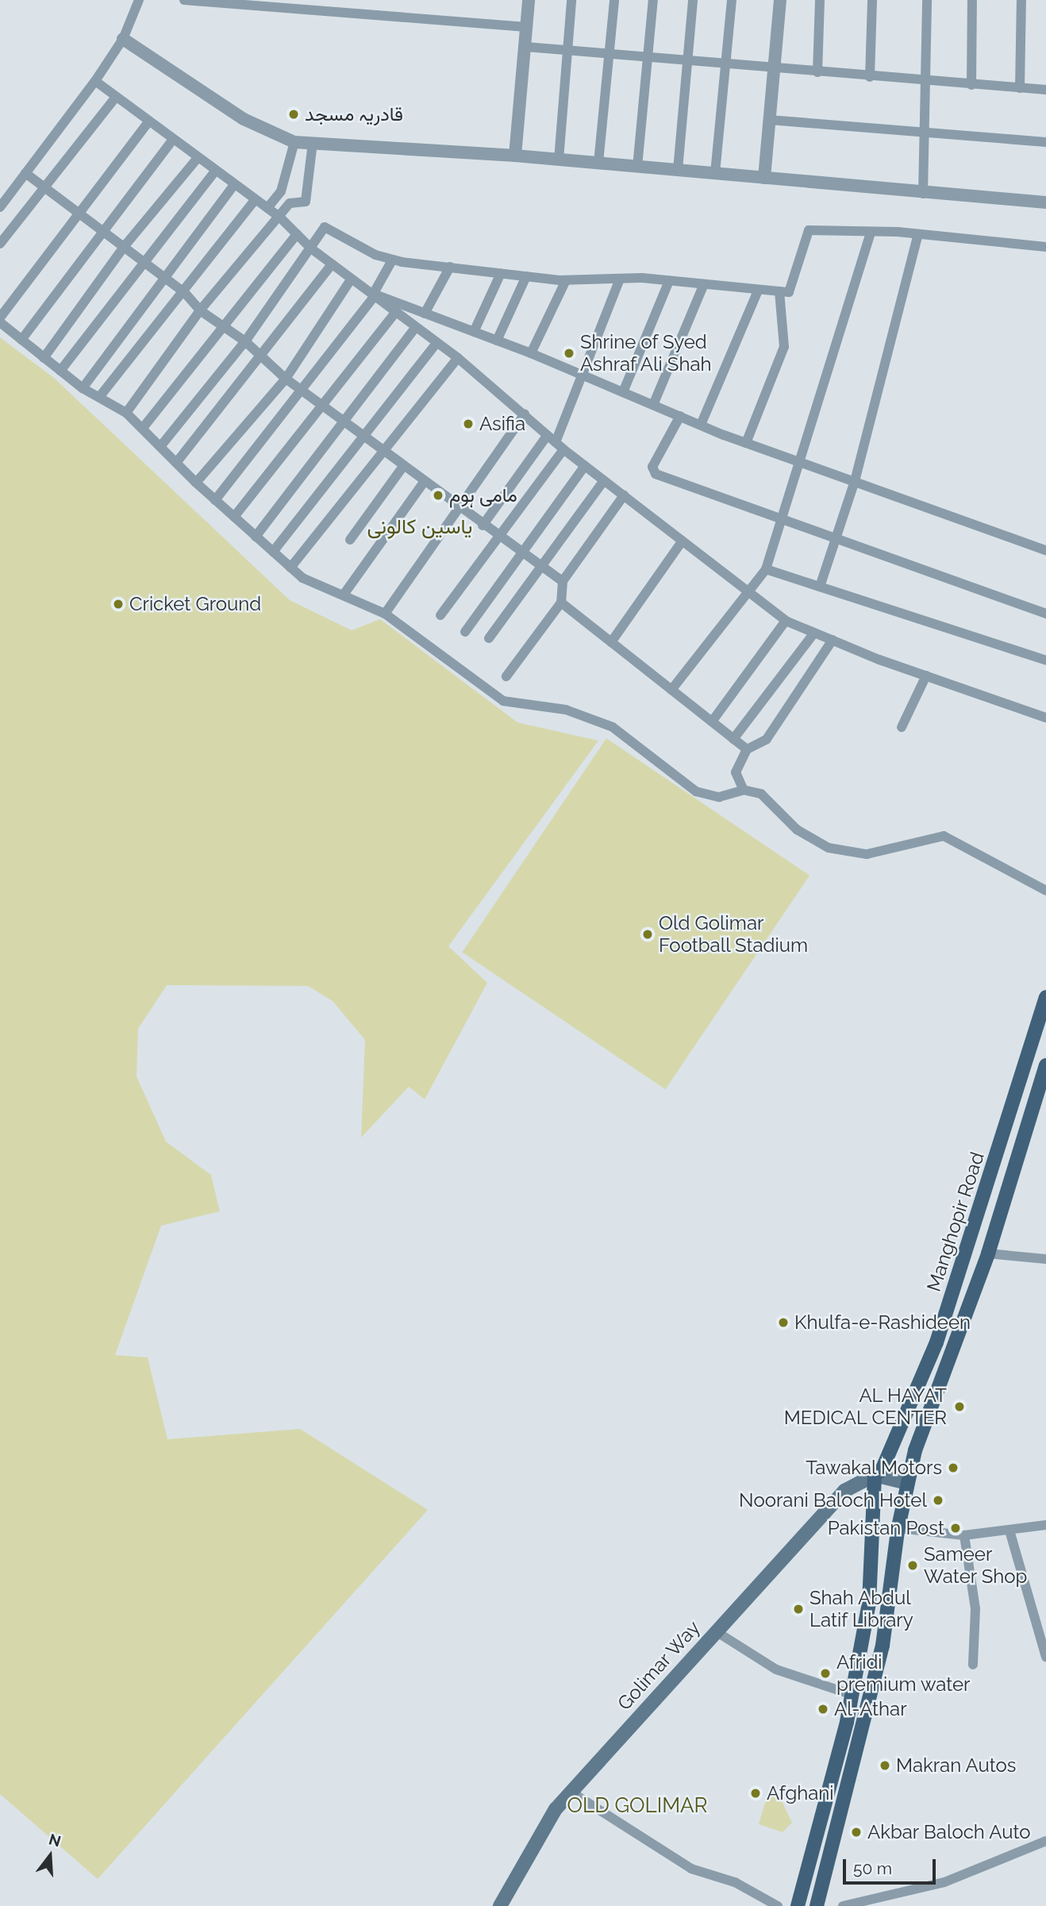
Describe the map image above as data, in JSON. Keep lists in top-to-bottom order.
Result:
{
  "streets": {
    "main road": ["Manghopir Road", "Golimar Way"]
  },
  "crossings": [
    ["Manghopir Road", "Golimar Way"]
  ],
  "districts": ["یاسین کالونی", "OLD GOLIMAR"],
  "places": [
    "قادریہ مسجد",
    "Shrine of Syed Ashraf Ali Shah",
    "Asifia",
    "مامی ہوم",
    "Cricket Ground",
    "Old Golimar Football Stadium",
    "Khulfa-e-Rashideen",
    "AL HAYAT MEDICAL CENTER",
    "Tawakal Motors",
    "Noorani Baloch Hotel",
    "Pakistan Post",
    "Sameer Water Shop",
    "Shah Abdul Latif Library",
    "Afridi premium water",
    "Al-Athar",
    "Makran Autos",
    "Afghani",
    "Akbar Baloch Auto"
  ],
  "scale_bar": "50 m",
  "north": "top"
}
